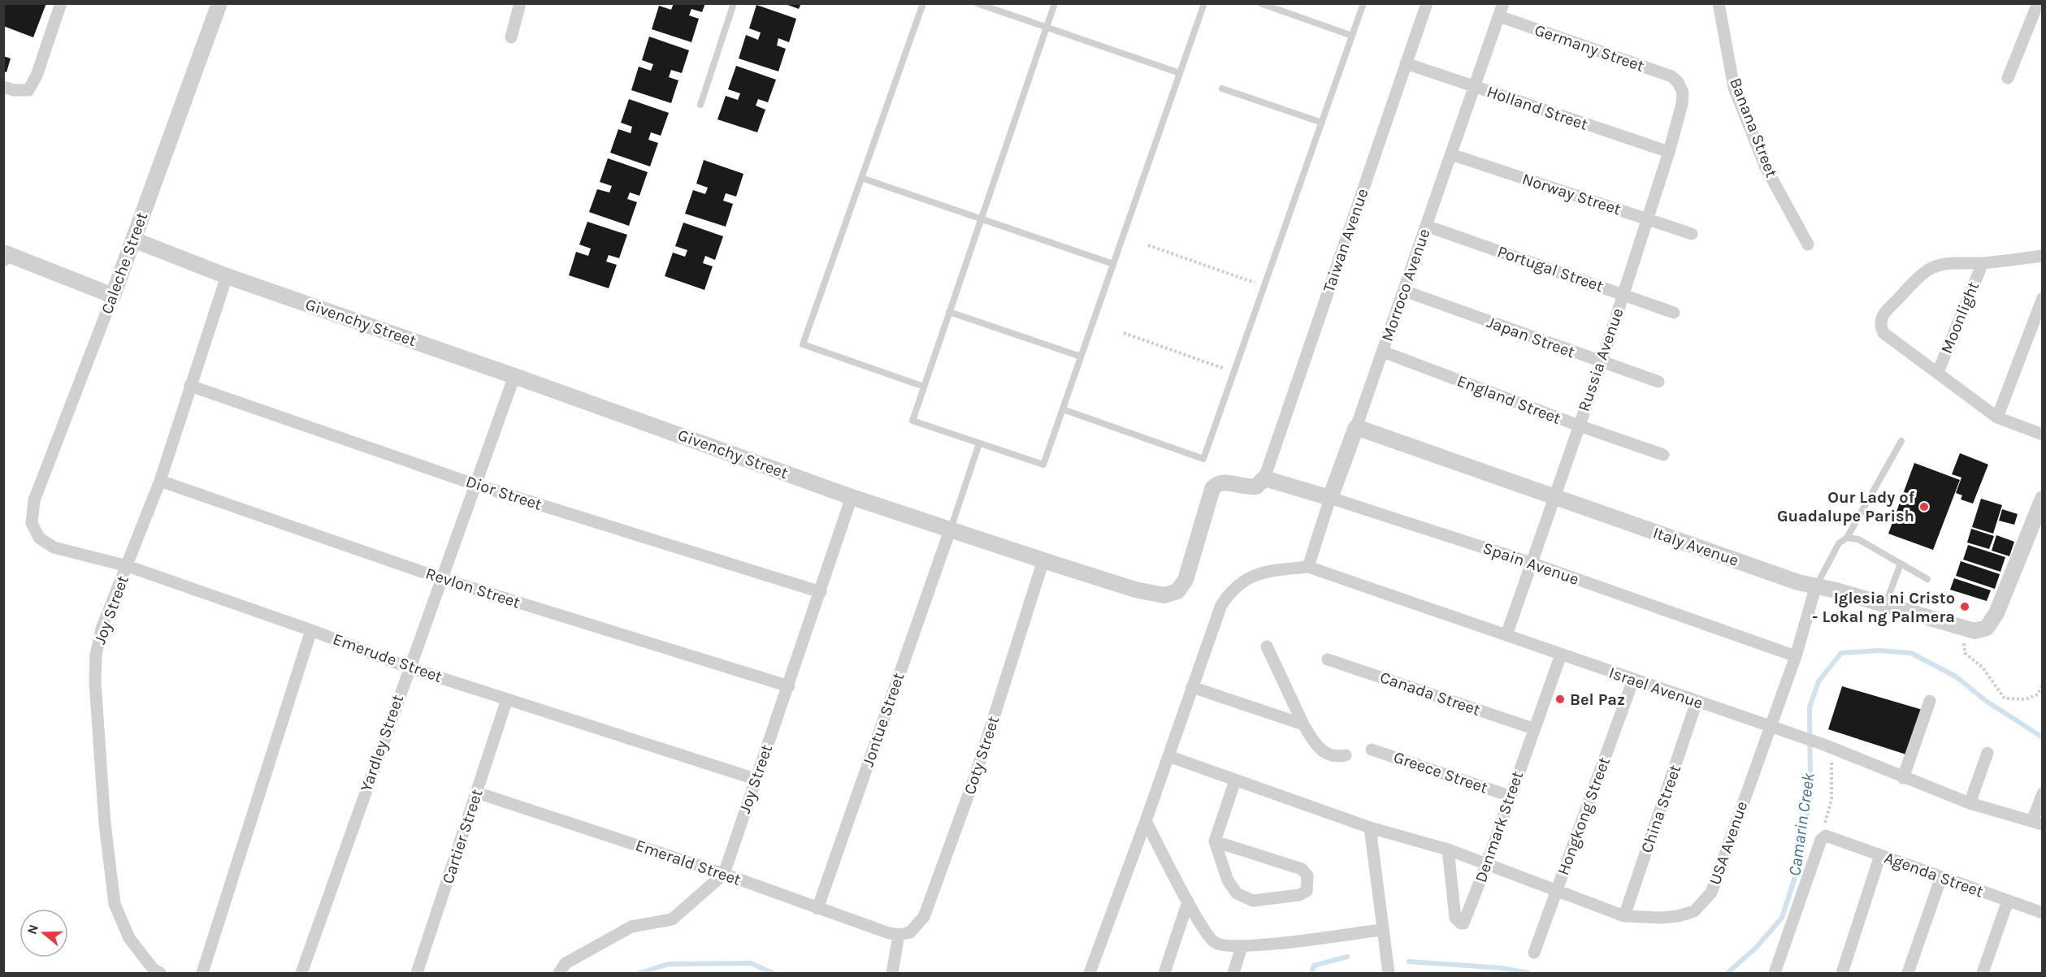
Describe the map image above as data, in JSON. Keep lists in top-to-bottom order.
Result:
{
  "streets": {
    "street": [
      "Germany Street",
      "Holland Street",
      "Banana Street",
      "Norway Street",
      "Taiwan Avenue",
      "Caleche Street",
      "Portugal Street",
      "Morroco Avenue",
      "Moonlight",
      "Givenchy Street",
      "Japan Street",
      "Russia Avenue",
      "England Street",
      "Dior Street",
      "Italy Avenue",
      "Spain Avenue",
      "Revlon Street",
      "Joy Street",
      "Emerude Street",
      "Israel Avenue",
      "Canada Street",
      "Jontue Street",
      "Yardley Street",
      "Coty Street",
      "Greece Street",
      "China Street",
      "Hongkong Street",
      "Denmark Street",
      "Cartier Street",
      "USA Avenue",
      "Emerald Street",
      "Agenda Street"
    ]
  },
  "crossings": [
    ["Germany Street", "Morroco Avenue"],
    ["Germany Street", "Russia Avenue"],
    ["Holland Street", "Taiwan Avenue"],
    ["Holland Street", "Morroco Avenue"],
    ["Holland Street", "Russia Avenue"],
    ["Norway Street", "Morroco Avenue"],
    ["Norway Street", "Russia Avenue"],
    ["Taiwan Avenue", "Givenchy Street"],
    ["Taiwan Avenue", "Spain Avenue"],
    ["Caleche Street", "Givenchy Street"],
    ["Caleche Street", "Emerude Street"],
    ["Portugal Street", "Morroco Avenue"],
    ["Portugal Street", "Russia Avenue"],
    ["Morroco Avenue", "Japan Street"],
    ["Morroco Avenue", "England Street"],
    ["Morroco Avenue", "Italy Avenue"],
    ["Morroco Avenue", "Spain Avenue"],
    ["Morroco Avenue", "Israel Avenue"],
    ["Givenchy Street", "Spain Avenue"],
    ["Givenchy Street", "Joy Street"],
    ["Givenchy Street", "Jontue Street"],
    ["Givenchy Street", "Yardley Street"],
    ["Givenchy Street", "Coty Street"],
    ["Japan Street", "Russia Avenue"],
    ["Russia Avenue", "England Street"],
    ["Russia Avenue", "Italy Avenue"],
    ["Russia Avenue", "Spain Avenue"],
    ["Russia Avenue", "Israel Avenue"],
    ["Dior Street", "Joy Street"],
    ["Dior Street", "Yardley Street"],
    ["Italy Avenue", "USA Avenue"],
    ["Spain Avenue", "USA Avenue"],
    ["Revlon Street", "Joy Street"],
    ["Revlon Street", "Yardley Street"],
    ["Joy Street", "Emerude Street"],
    ["Joy Street", "Emerald Street"],
    ["Emerude Street", "Yardley Street"],
    ["Emerude Street", "Cartier Street"],
    ["Israel Avenue", "China Street"],
    ["Israel Avenue", "Hongkong Street"],
    ["Israel Avenue", "Denmark Street"],
    ["Israel Avenue", "USA Avenue"],
    ["Canada Street", "Denmark Street"],
    ["Jontue Street", "Emerald Street"],
    ["Coty Street", "Emerald Street"],
    ["Greece Street", "Denmark Street"],
    ["China Street", "USA Avenue"],
    ["Hongkong Street", "USA Avenue"],
    ["Denmark Street", "USA Avenue"],
    ["Cartier Street", "Emerald Street"]
  ],
  "water": ["Camarin Creek"],
  "places": ["Our Lady of Guadalupe Parish", "Iglesia ni Cristo - Lokal ng Palmera", "Bel Paz"],
  "north": "left"
}
